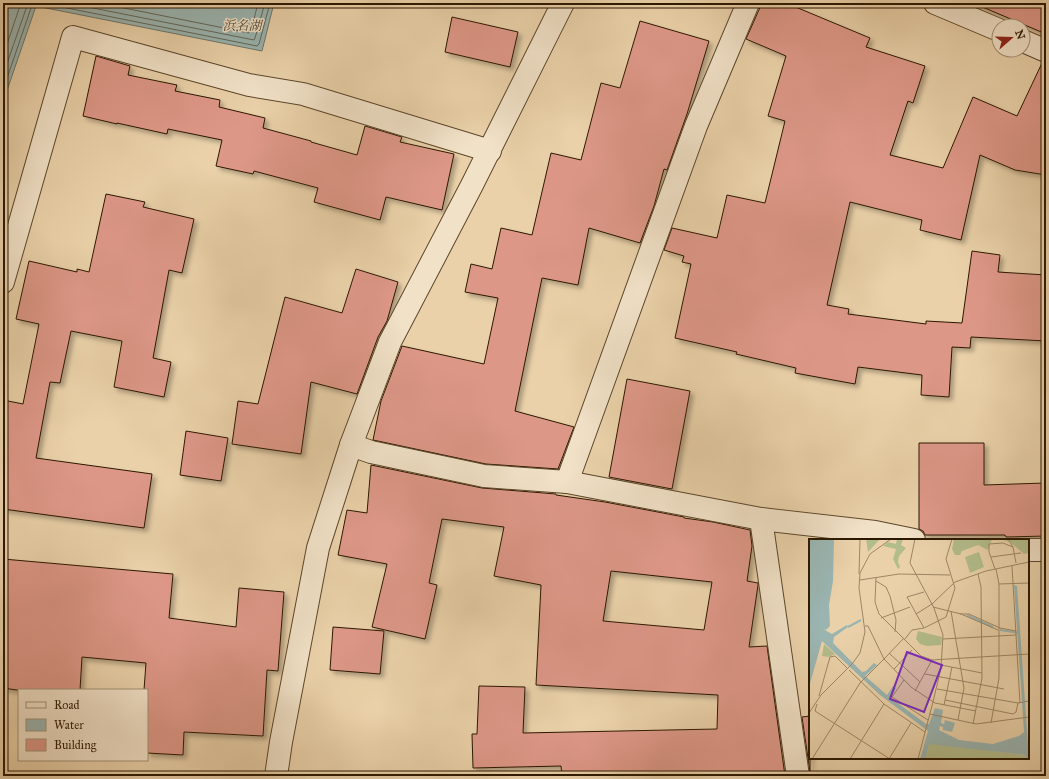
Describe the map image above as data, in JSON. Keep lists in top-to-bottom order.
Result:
{
  "water": ["浜名湖"],
  "legend": ["Road", "Water", "Building"],
  "north": "right"
}
